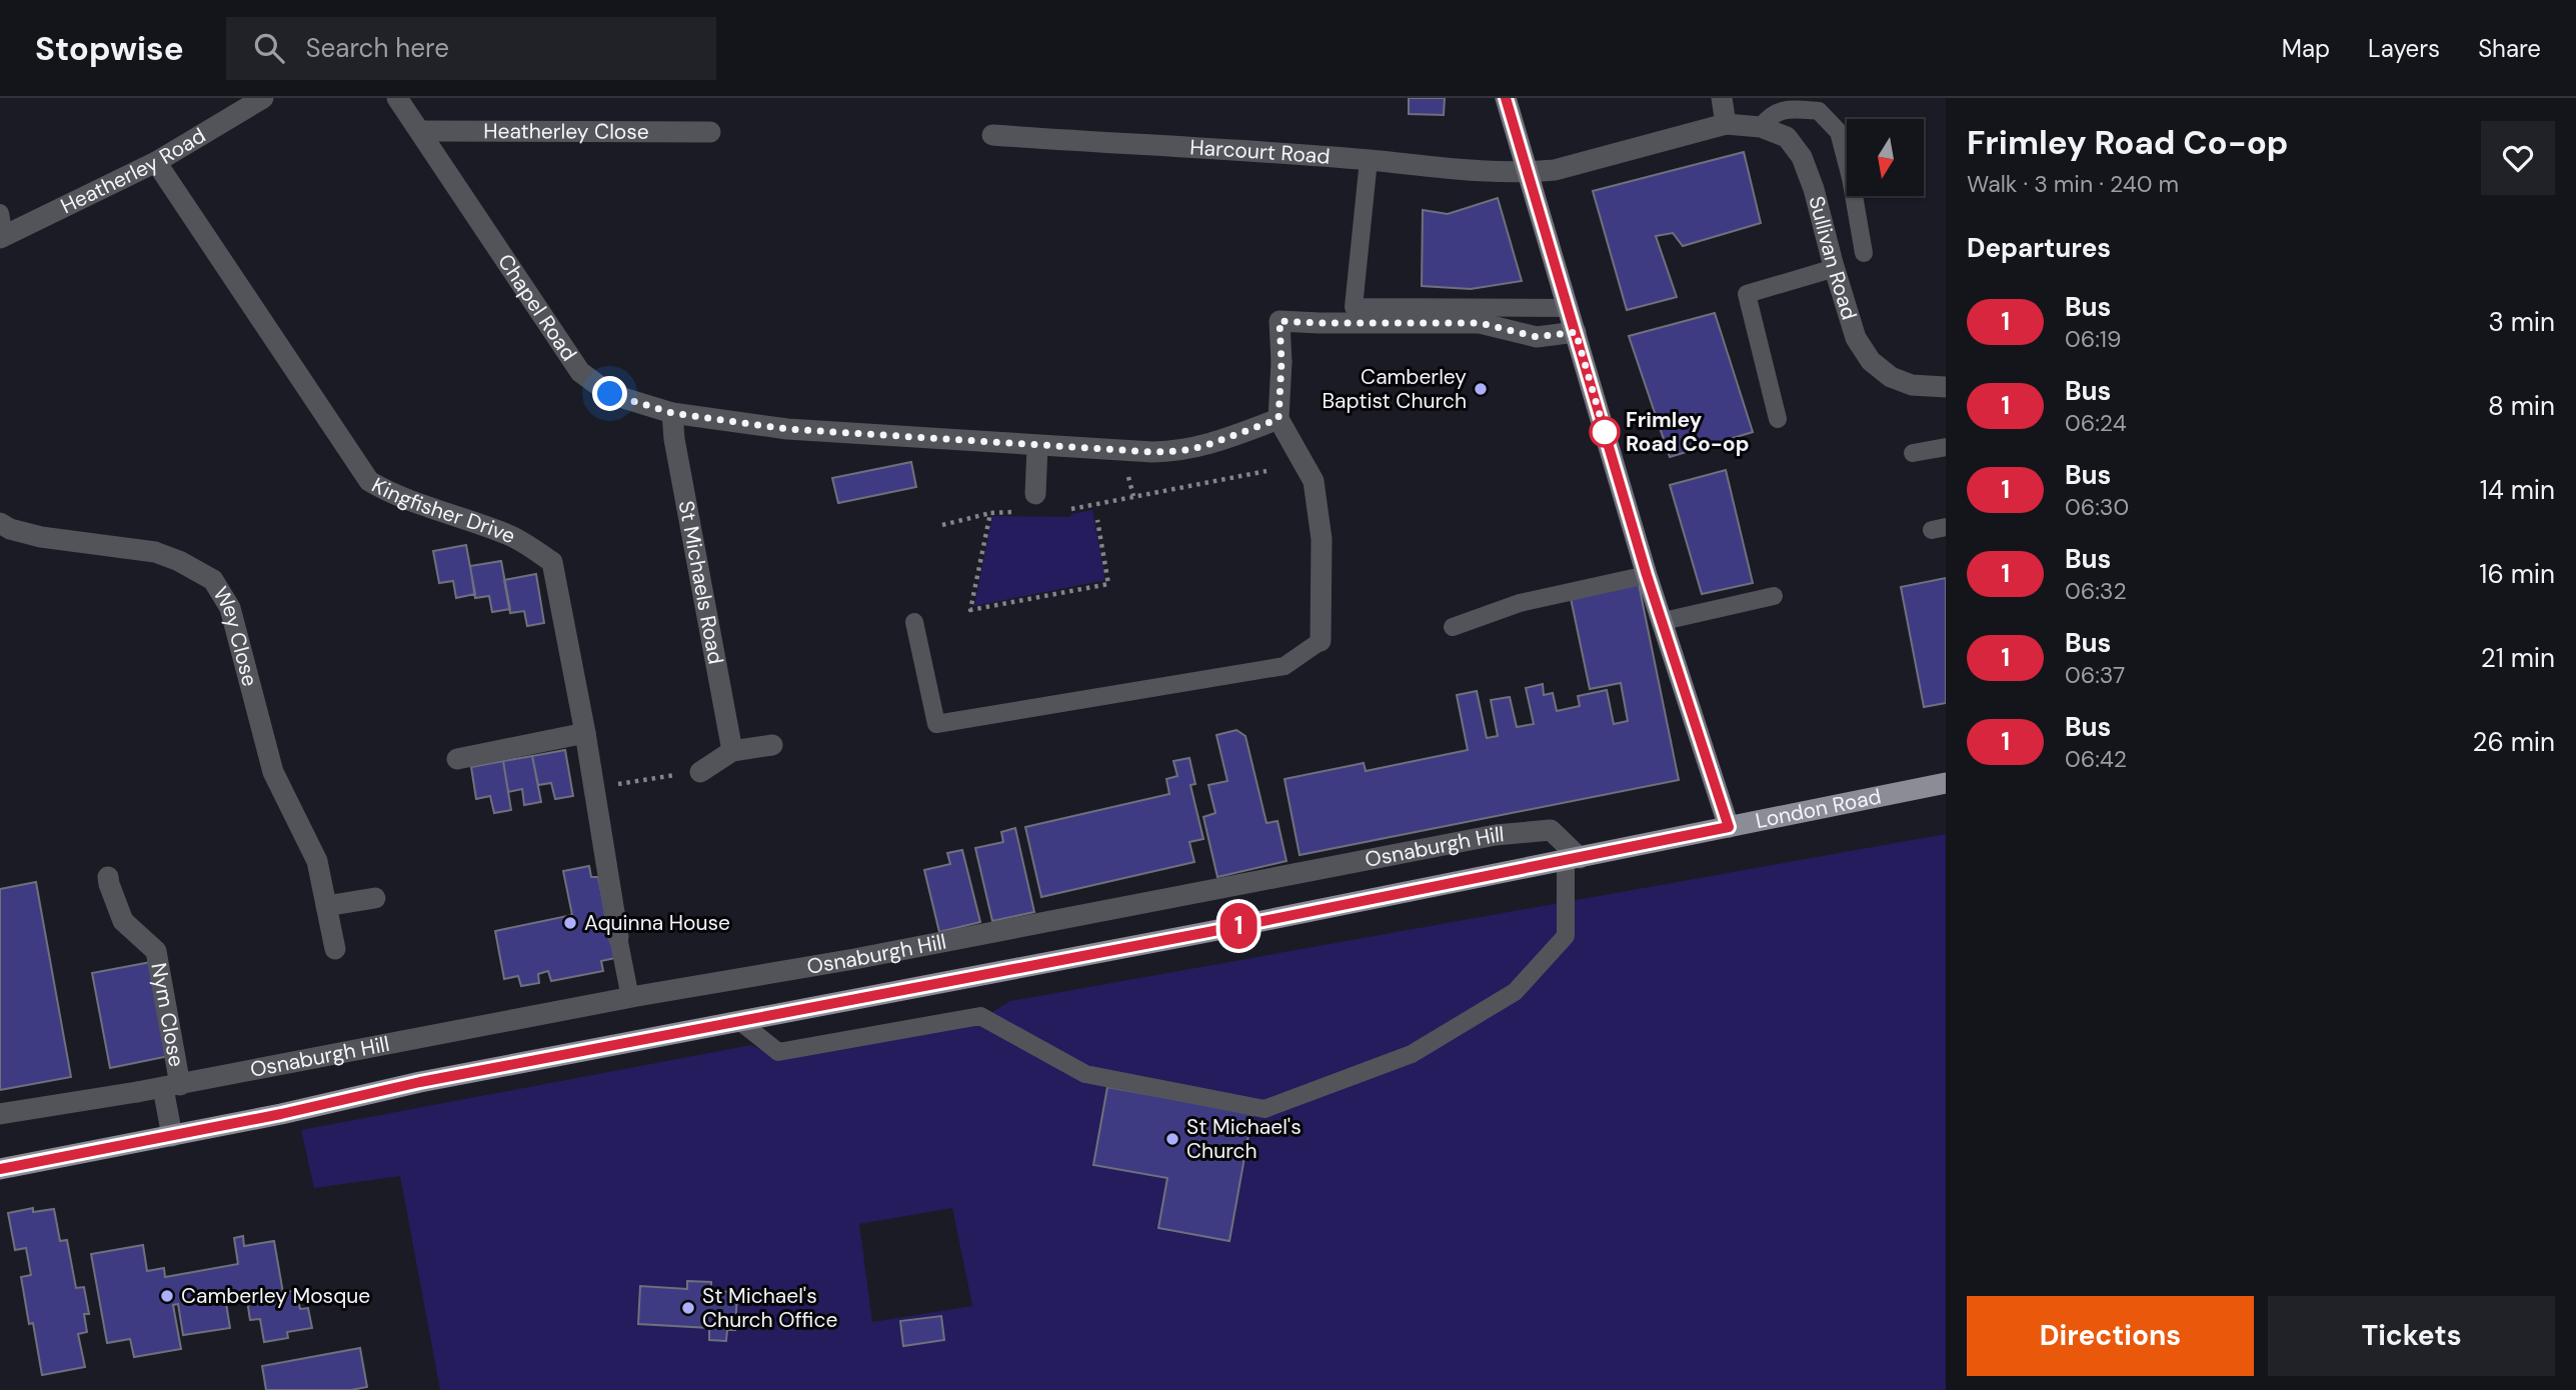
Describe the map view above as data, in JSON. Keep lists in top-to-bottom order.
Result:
{
  "streets": {
    "main road": ["London Road"],
    "street": [
      "Heatherley Close",
      "Harcourt Road",
      "Heatherley Road",
      "Sullivan Road",
      "Chapel Road",
      "Kingfisher Drive",
      "St Michaels Road",
      "Wey Close",
      "Osnaburgh Hill",
      "Nym Close"
    ]
  },
  "crossings": [
    ["Heatherley Close", "Chapel Road"],
    ["Harcourt Road", "Sullivan Road"],
    ["Heatherley Road", "Kingfisher Drive"],
    ["Chapel Road", "St Michaels Road"],
    ["Kingfisher Drive", "Osnaburgh Hill"],
    ["London Road", "Osnaburgh Hill"],
    ["Osnaburgh Hill", "Nym Close"]
  ],
  "places": [
    "Camberley Baptist Church",
    "Frimley Road Co-op",
    "Aquinna House",
    "St Michael's Church",
    "Camberley Mosque",
    "St Michael's Church Office"
  ],
  "lines": ["bus line 1"],
  "north": "bottom",
  "page": {
    "header": "Stopwise",
    "search": "Search here",
    "nav": ["Map", "Layers", "Share"],
    "on_map": "1",
    "heading": [
      ["Frimley Road Co-op", "Walk · 3 min · 240 m"],
      "Departures"
    ],
    "list": [
      {
        "mark": "1",
        "name": "Bus",
        "note": "06:19",
        "value": "3 min"
      },
      {
        "mark": "1",
        "name": "Bus",
        "note": "06:24",
        "value": "8 min"
      },
      {
        "mark": "1",
        "name": "Bus",
        "note": "06:30",
        "value": "14 min"
      },
      {
        "mark": "1",
        "name": "Bus",
        "note": "06:32",
        "value": "16 min"
      },
      {
        "mark": "1",
        "name": "Bus",
        "note": "06:37",
        "value": "21 min"
      },
      {
        "mark": "1",
        "name": "Bus",
        "note": "06:42",
        "value": "26 min"
      }
    ],
    "buttons": ["Directions", "Tickets"]
  }
}
